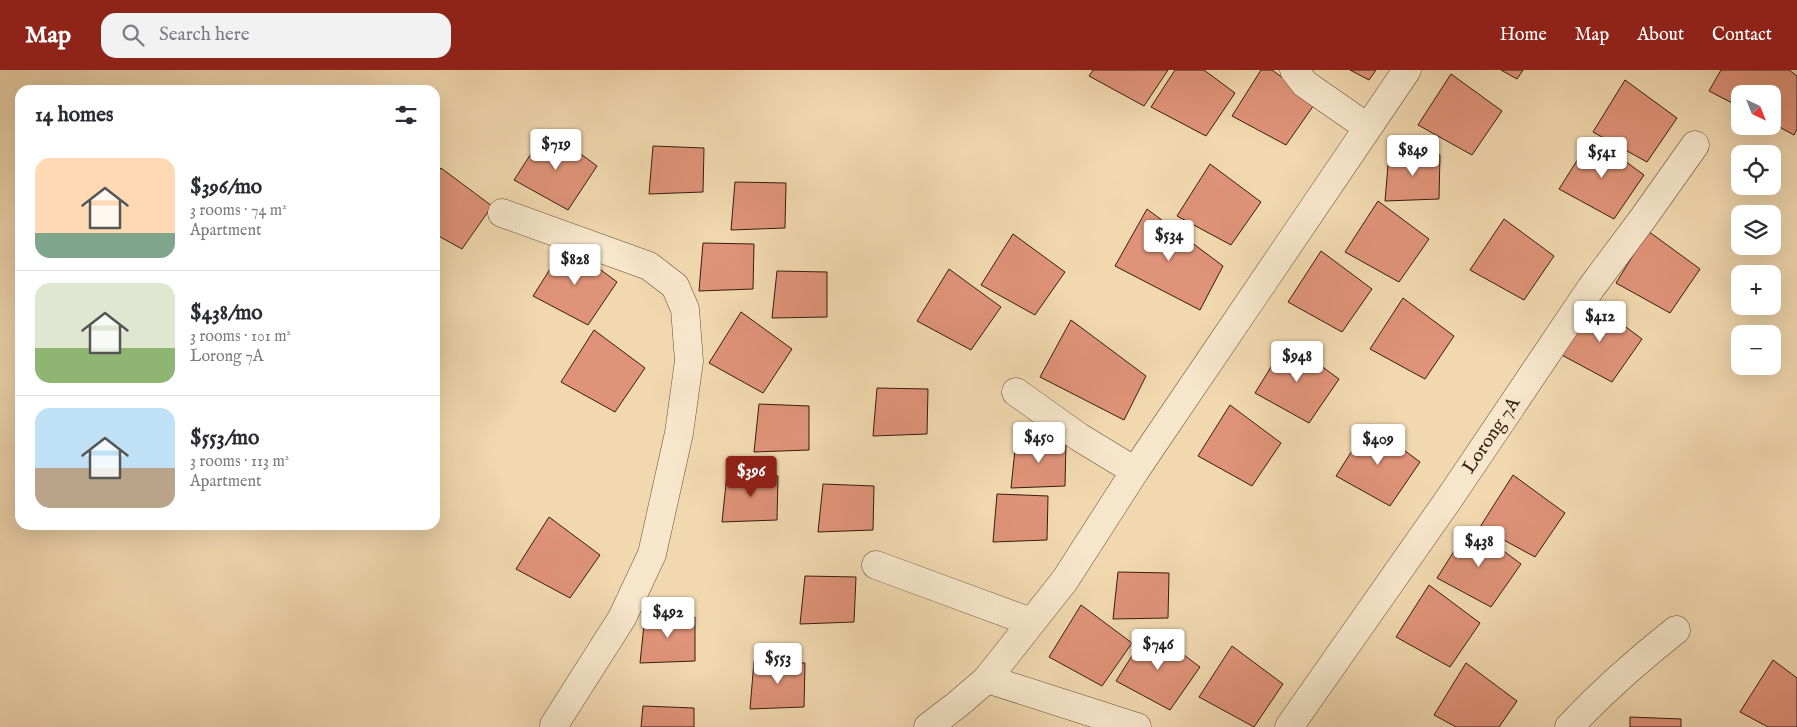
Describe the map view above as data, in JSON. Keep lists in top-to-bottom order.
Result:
{
  "streets": {
    "street": ["Lorong 7A"]
  },
  "north": "bottom right",
  "page": {
    "header": "Map",
    "search": "Search here",
    "nav": [
      "Home",
      "Map",
      "About",
      "Contact"
    ],
    "map_buttons": ["+", "−"],
    "heading": "14 homes",
    "price": [
      "$719",
      "$849",
      "$541",
      "$534",
      "$828",
      "$412",
      "$948",
      "$450",
      "$409",
      "$396",
      "$438",
      "$492",
      "$746",
      "$553"
    ],
    "list": [
      {
        "name": "$396/mo",
        "note": "3 rooms · 74 m² · Apartment"
      },
      {
        "name": "$438/mo",
        "note": "3 rooms · 101 m² · Lorong 7A"
      },
      {
        "name": "$553/mo",
        "note": "3 rooms · 113 m² · Apartment"
      }
    ]
  }
}
